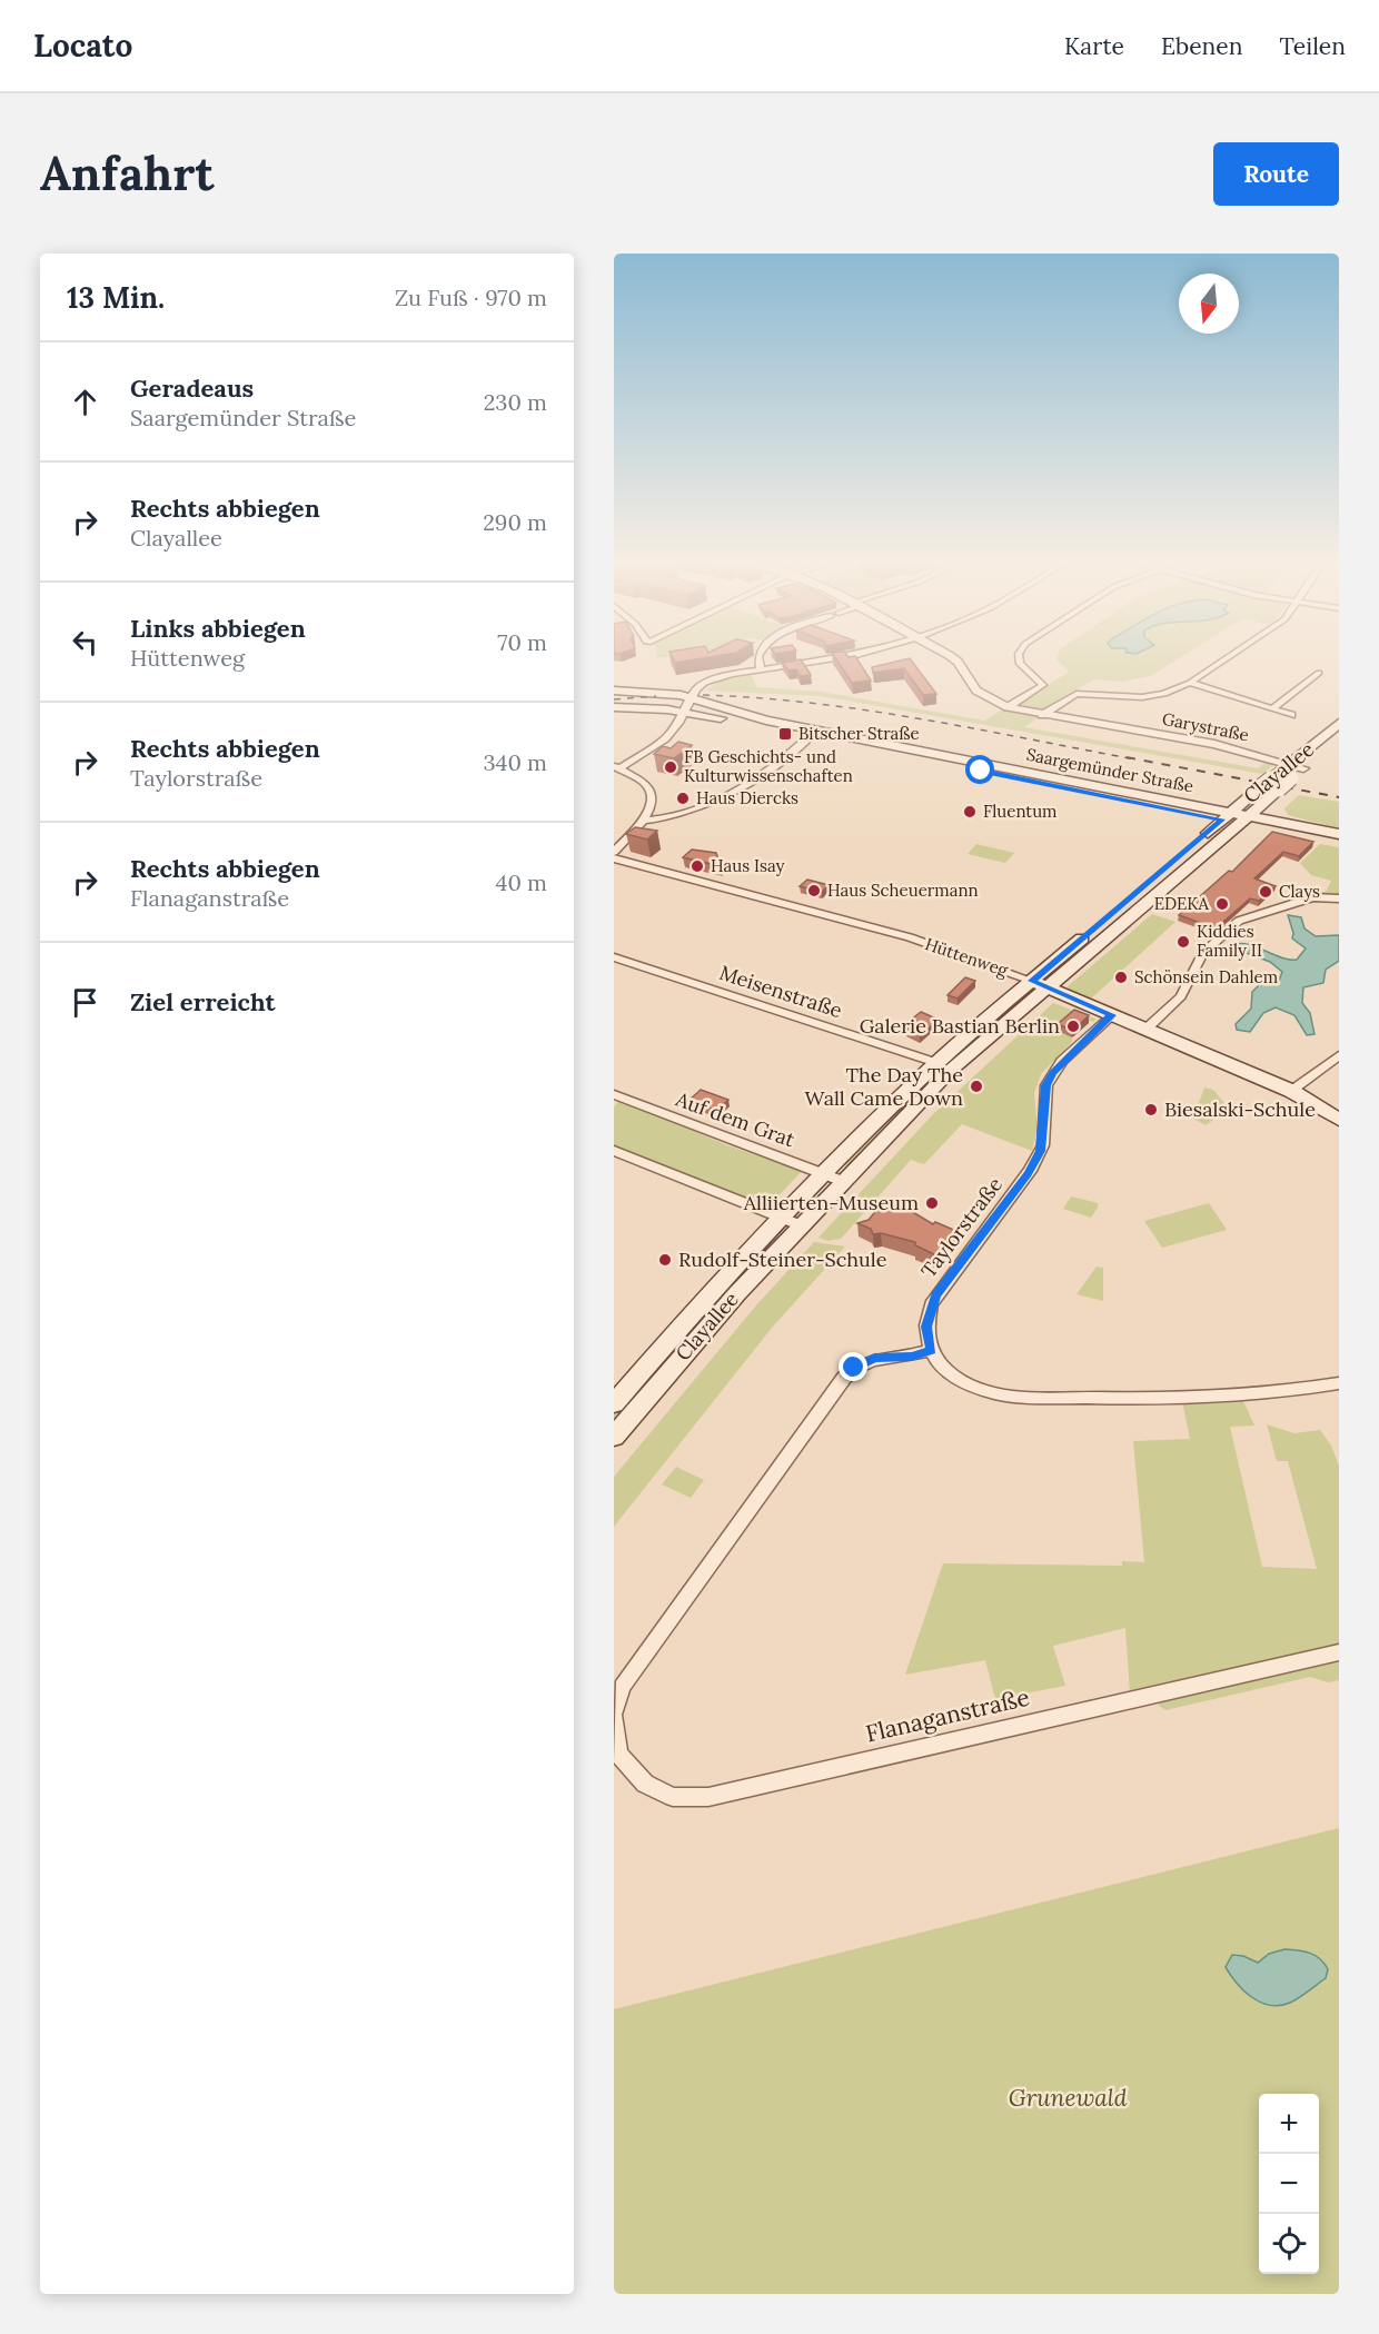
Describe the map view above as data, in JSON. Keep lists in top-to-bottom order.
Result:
{
  "streets": {
    "main road": ["Saargemünder Straße", "Clayallee", "Hüttenweg"],
    "street": [
      "Garystraße",
      "Meisenstraße",
      "Auf dem Grat",
      "Taylorstraße",
      "Flanaganstraße"
    ]
  },
  "crossings": [
    ["Garystraße", "Clayallee"],
    ["Saargemünder Straße", "Clayallee"],
    ["Clayallee", "Hüttenweg"],
    ["Clayallee", "Meisenstraße"],
    ["Clayallee", "Auf dem Grat"],
    ["Hüttenweg", "Taylorstraße"],
    ["Taylorstraße", "Flanaganstraße"]
  ],
  "parks": ["Grunewald"],
  "places": {
    "transit": ["Bitscher Straße"],
    "other": [
      "FB Geschichts- und Kulturwissenschaften",
      "Haus Diercks",
      "Fluentum",
      "Haus Isay",
      "Haus Scheuermann",
      "Clays",
      "EDEKA",
      "Kiddies Family II",
      "Schönsein Dahlem",
      "Galerie Bastian Berlin",
      "The Day The Wall Came Down",
      "Biesalski-Schule",
      "Alliierten-Museum",
      "Rudolf-Steiner-Schule"
    ]
  },
  "north": "bottom",
  "page": {
    "header": "Locato",
    "nav": ["Karte", "Ebenen", "Teilen"],
    "buttons": "Route",
    "title": "Anfahrt",
    "heading": ["13 Min.", "Zu Fuß · 970 m"],
    "list": [
      ["Geradeaus", "Saargemünder Straße", "230 m"],
      ["Rechts abbiegen", "Clayallee", "290 m"],
      ["Links abbiegen", "Hüttenweg", "70 m"],
      ["Rechts abbiegen", "Taylorstraße", "340 m"],
      ["Rechts abbiegen", "Flanaganstraße", "40 m"],
      "Ziel erreicht"
    ],
    "map_buttons": ["+", "−"]
  }
}
